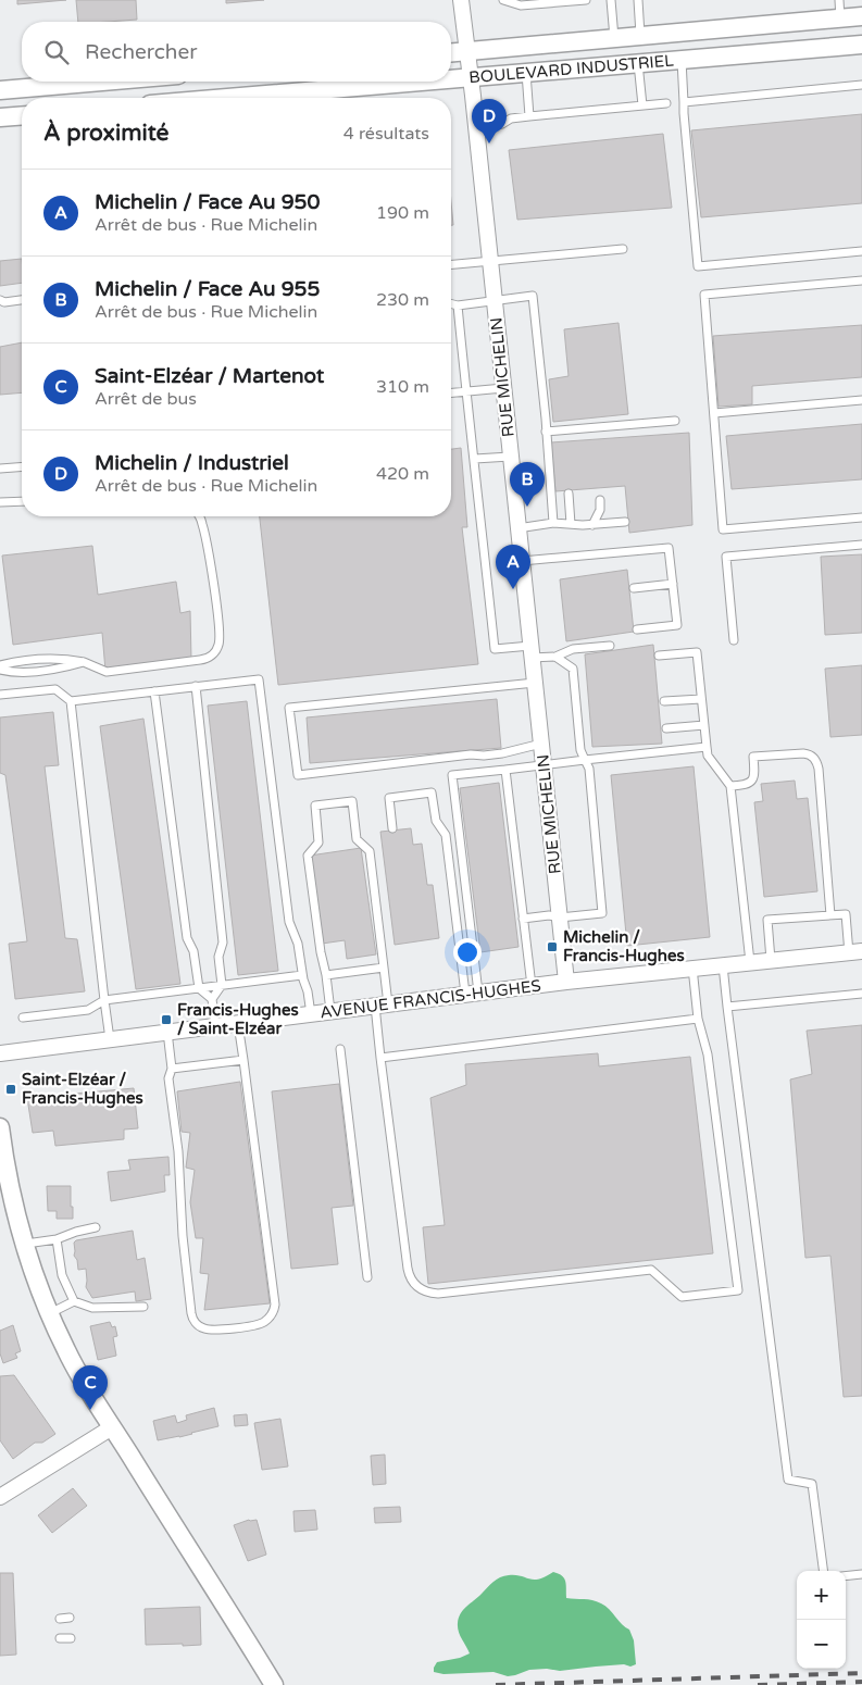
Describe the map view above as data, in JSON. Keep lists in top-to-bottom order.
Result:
{
  "streets": {
    "street": ["BOULEVARD INDUSTRIEL", "RUE MICHELIN", "AVENUE FRANCIS-HUGHES"]
  },
  "crossings": [
    ["BOULEVARD INDUSTRIEL", "RUE MICHELIN"],
    ["RUE MICHELIN", "AVENUE FRANCIS-HUGHES"]
  ],
  "places": {
    "transit": ["Michelin / Francis-Hughes", "Francis-Hughes / Saint-Elzéar", "Saint-Elzéar / Francis-Hughes"]
  },
  "page": {
    "search": "Rechercher",
    "heading": ["À proximité", "4 résultats"],
    "pins": [
      "D",
      "B",
      "A",
      "C"
    ],
    "list": [
      {
        "mark": "A",
        "name": "Michelin / Face Au 950",
        "note": "Arrêt de bus · Rue Michelin",
        "value": "190 m"
      },
      {
        "mark": "B",
        "name": "Michelin / Face Au 955",
        "note": "Arrêt de bus · Rue Michelin",
        "value": "230 m"
      },
      {
        "mark": "C",
        "name": "Saint-Elzéar / Martenot",
        "note": "Arrêt de bus",
        "value": "310 m"
      },
      {
        "mark": "D",
        "name": "Michelin / Industriel",
        "note": "Arrêt de bus · Rue Michelin",
        "value": "420 m"
      }
    ],
    "map_buttons": ["+", "−"]
  }
}
